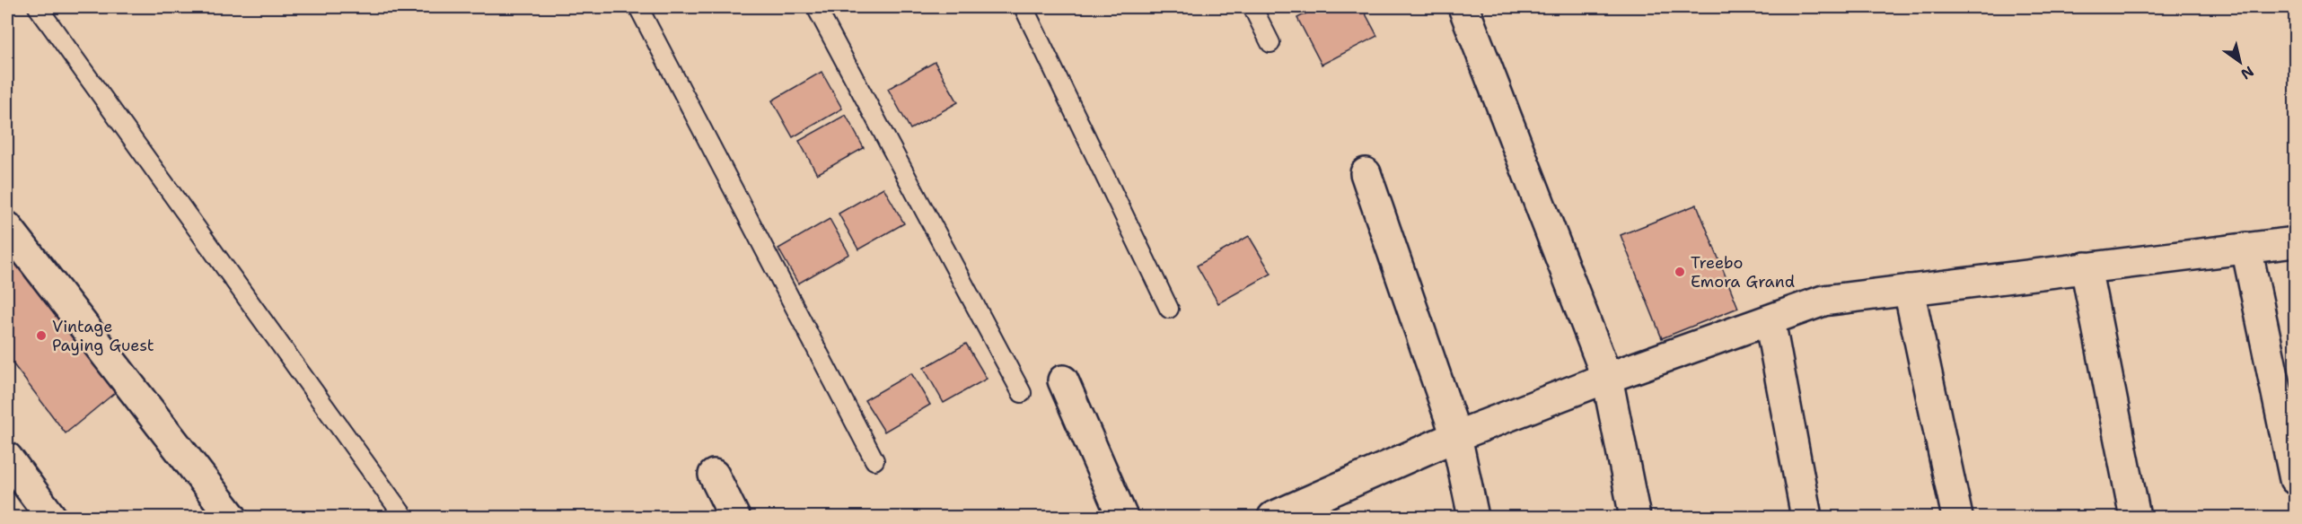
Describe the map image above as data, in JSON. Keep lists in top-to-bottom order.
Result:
{
  "places": ["Treebo Emora Grand", "Vintage Paying Guest"],
  "north": "bottom right"
}
